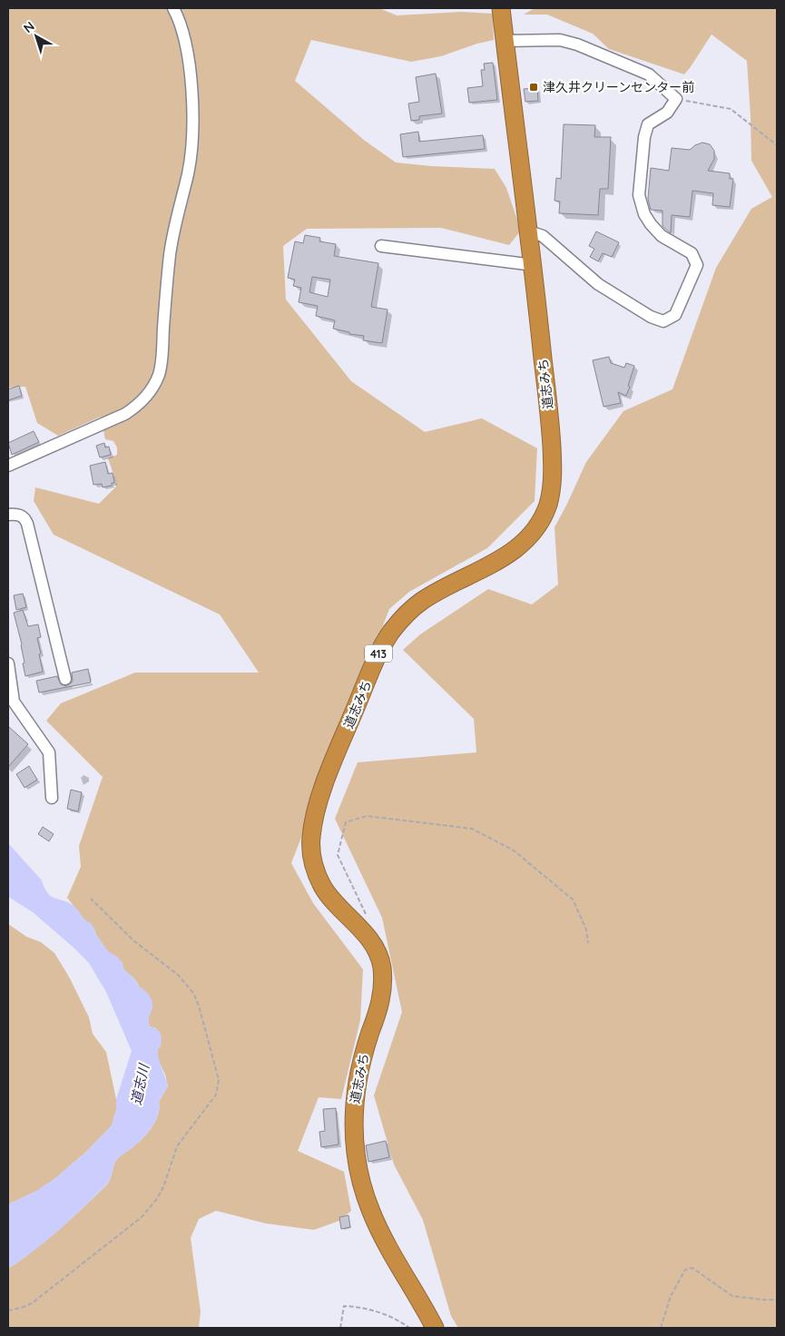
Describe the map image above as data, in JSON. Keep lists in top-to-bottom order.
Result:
{
  "streets": {
    "highway": ["道志みち", "413"]
  },
  "water": ["道志川"],
  "places": {
    "transit": ["津久井クリーンセンター前"]
  },
  "north": "top left"
}
